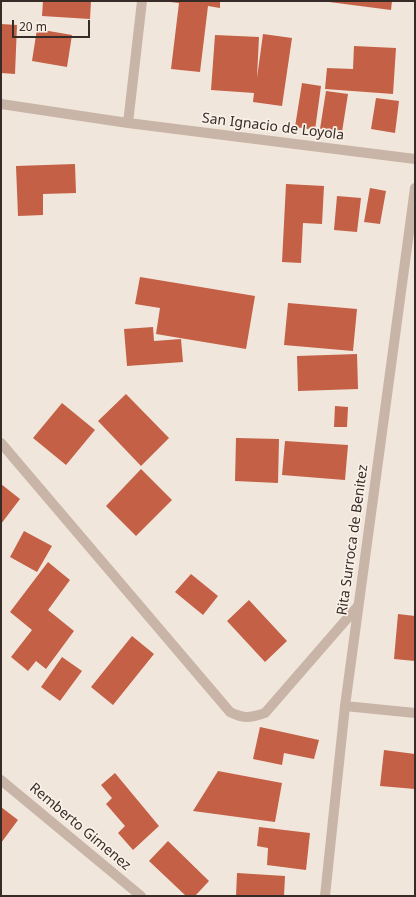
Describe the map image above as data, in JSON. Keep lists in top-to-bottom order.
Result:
{
  "streets": {
    "street": ["San Ignacio de Loyola", "Rita Surroca de Benitez", "Remberto Gimenez"]
  },
  "scale_bar": "20 m"
}
